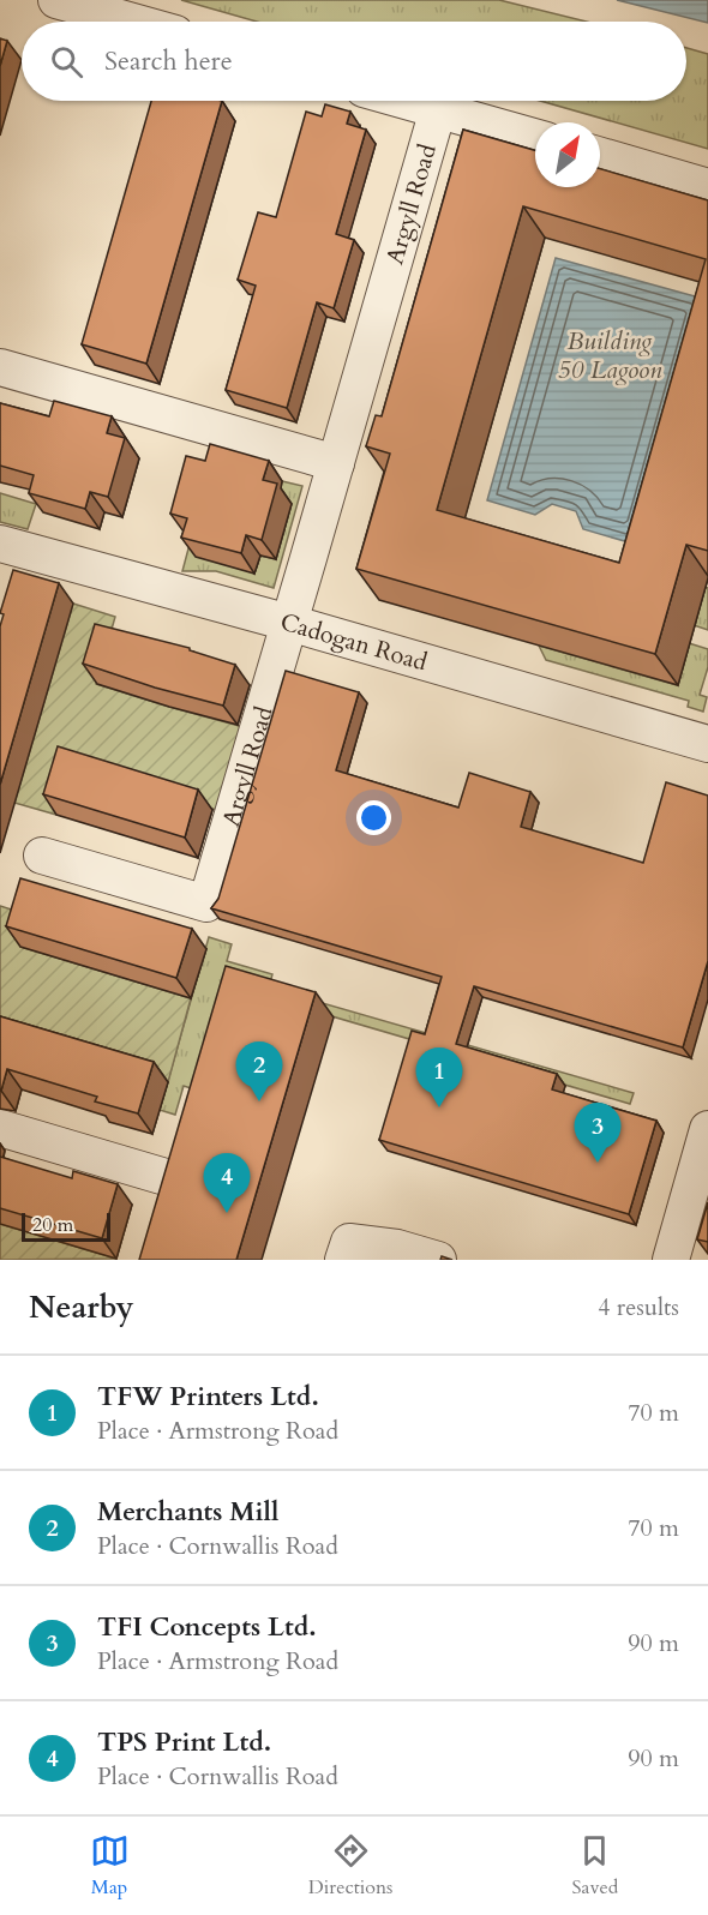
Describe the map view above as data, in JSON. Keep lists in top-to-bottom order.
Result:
{
  "streets": {
    "street": ["Argyll Road", "Cadogan Road"]
  },
  "crossings": [
    ["Argyll Road", "Cadogan Road"]
  ],
  "water": ["Building 50 Lagoon"],
  "scale_bar": "20 m",
  "north": "top right",
  "page": {
    "search": "Search here",
    "pins": [
      "2",
      "1",
      "3",
      "4"
    ],
    "scale": "20 m",
    "heading": ["Nearby", "4 results"],
    "list": [
      {
        "mark": "1",
        "name": "TFW Printers Ltd.",
        "note": "Place · Armstrong Road",
        "value": "70 m"
      },
      {
        "mark": "2",
        "name": "Merchants Mill",
        "note": "Place · Cornwallis Road",
        "value": "70 m"
      },
      {
        "mark": "3",
        "name": "TFI Concepts Ltd.",
        "note": "Place · Armstrong Road",
        "value": "90 m"
      },
      {
        "mark": "4",
        "name": "TPS Print Ltd.",
        "note": "Place · Cornwallis Road",
        "value": "90 m"
      }
    ],
    "nav": ["Map", "Directions", "Saved"]
  }
}
